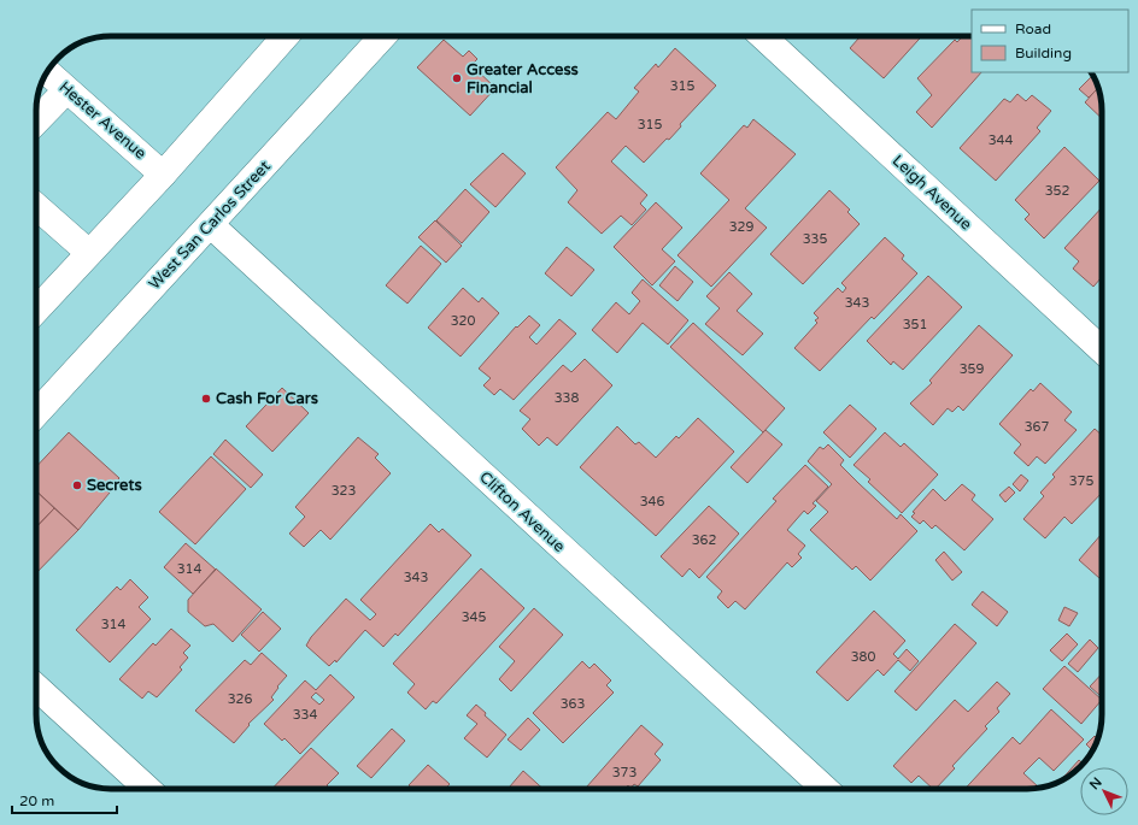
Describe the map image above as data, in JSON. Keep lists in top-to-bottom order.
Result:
{
  "streets": {
    "street": [
      "Hester Avenue",
      "Leigh Avenue",
      "West San Carlos Street",
      "Clifton Avenue"
    ]
  },
  "crossings": [
    ["West San Carlos Street", "Clifton Avenue"]
  ],
  "places": ["Greater Access Financial", "Cash For Cars", "Secrets"],
  "house_numbers": [
    "315",
    "315",
    "344",
    "352",
    "329",
    "335",
    "343",
    "320",
    "351",
    "359",
    "338",
    "367",
    "375",
    "323",
    "346",
    "362",
    "314",
    "343",
    "345",
    "314",
    "380",
    "326",
    "363",
    "334",
    "373"
  ],
  "legend": ["Road", "Building"],
  "scale_bar": "20 m",
  "north": "top left"
}
